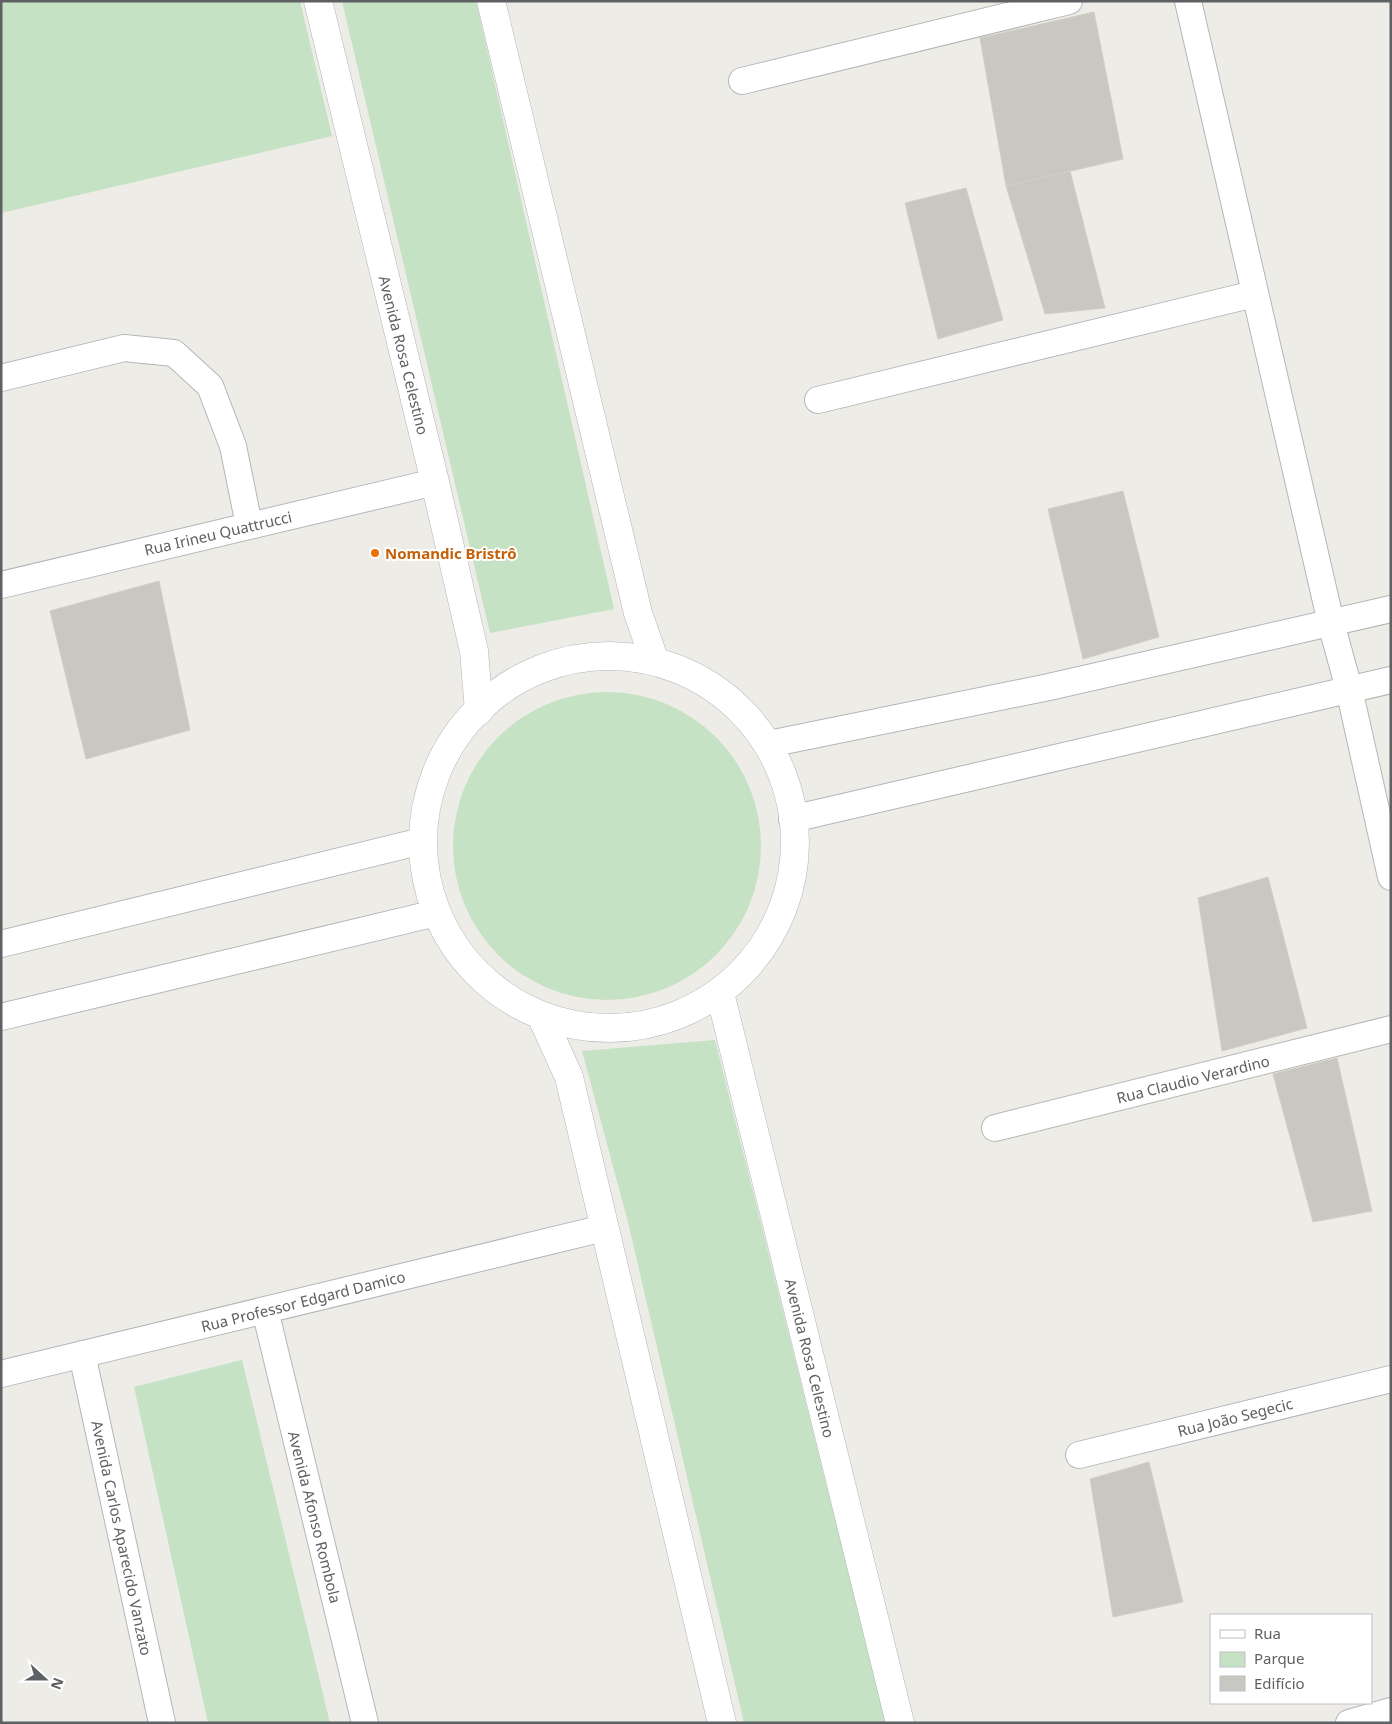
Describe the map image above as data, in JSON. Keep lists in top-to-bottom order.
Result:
{
  "streets": {
    "street": [
      "Avenida Rosa Celestino",
      "Rua Irineu Quattrucci",
      "Rua Claudio Verardino",
      "Rua Professor Edgard Damico",
      "Rua João Segecic",
      "Avenida Afonso Rombola",
      "Avenida Carlos Aparecido Vanzato"
    ]
  },
  "crossings": [
    ["Avenida Rosa Celestino", "Rua Irineu Quattrucci"],
    ["Rua Professor Edgard Damico", "Avenida Afonso Rombola"],
    ["Rua Professor Edgard Damico", "Avenida Carlos Aparecido Vanzato"]
  ],
  "places": ["Nomandic Bristrô"],
  "legend": ["Rua", "Parque", "Edifício"],
  "north": "right"
}
